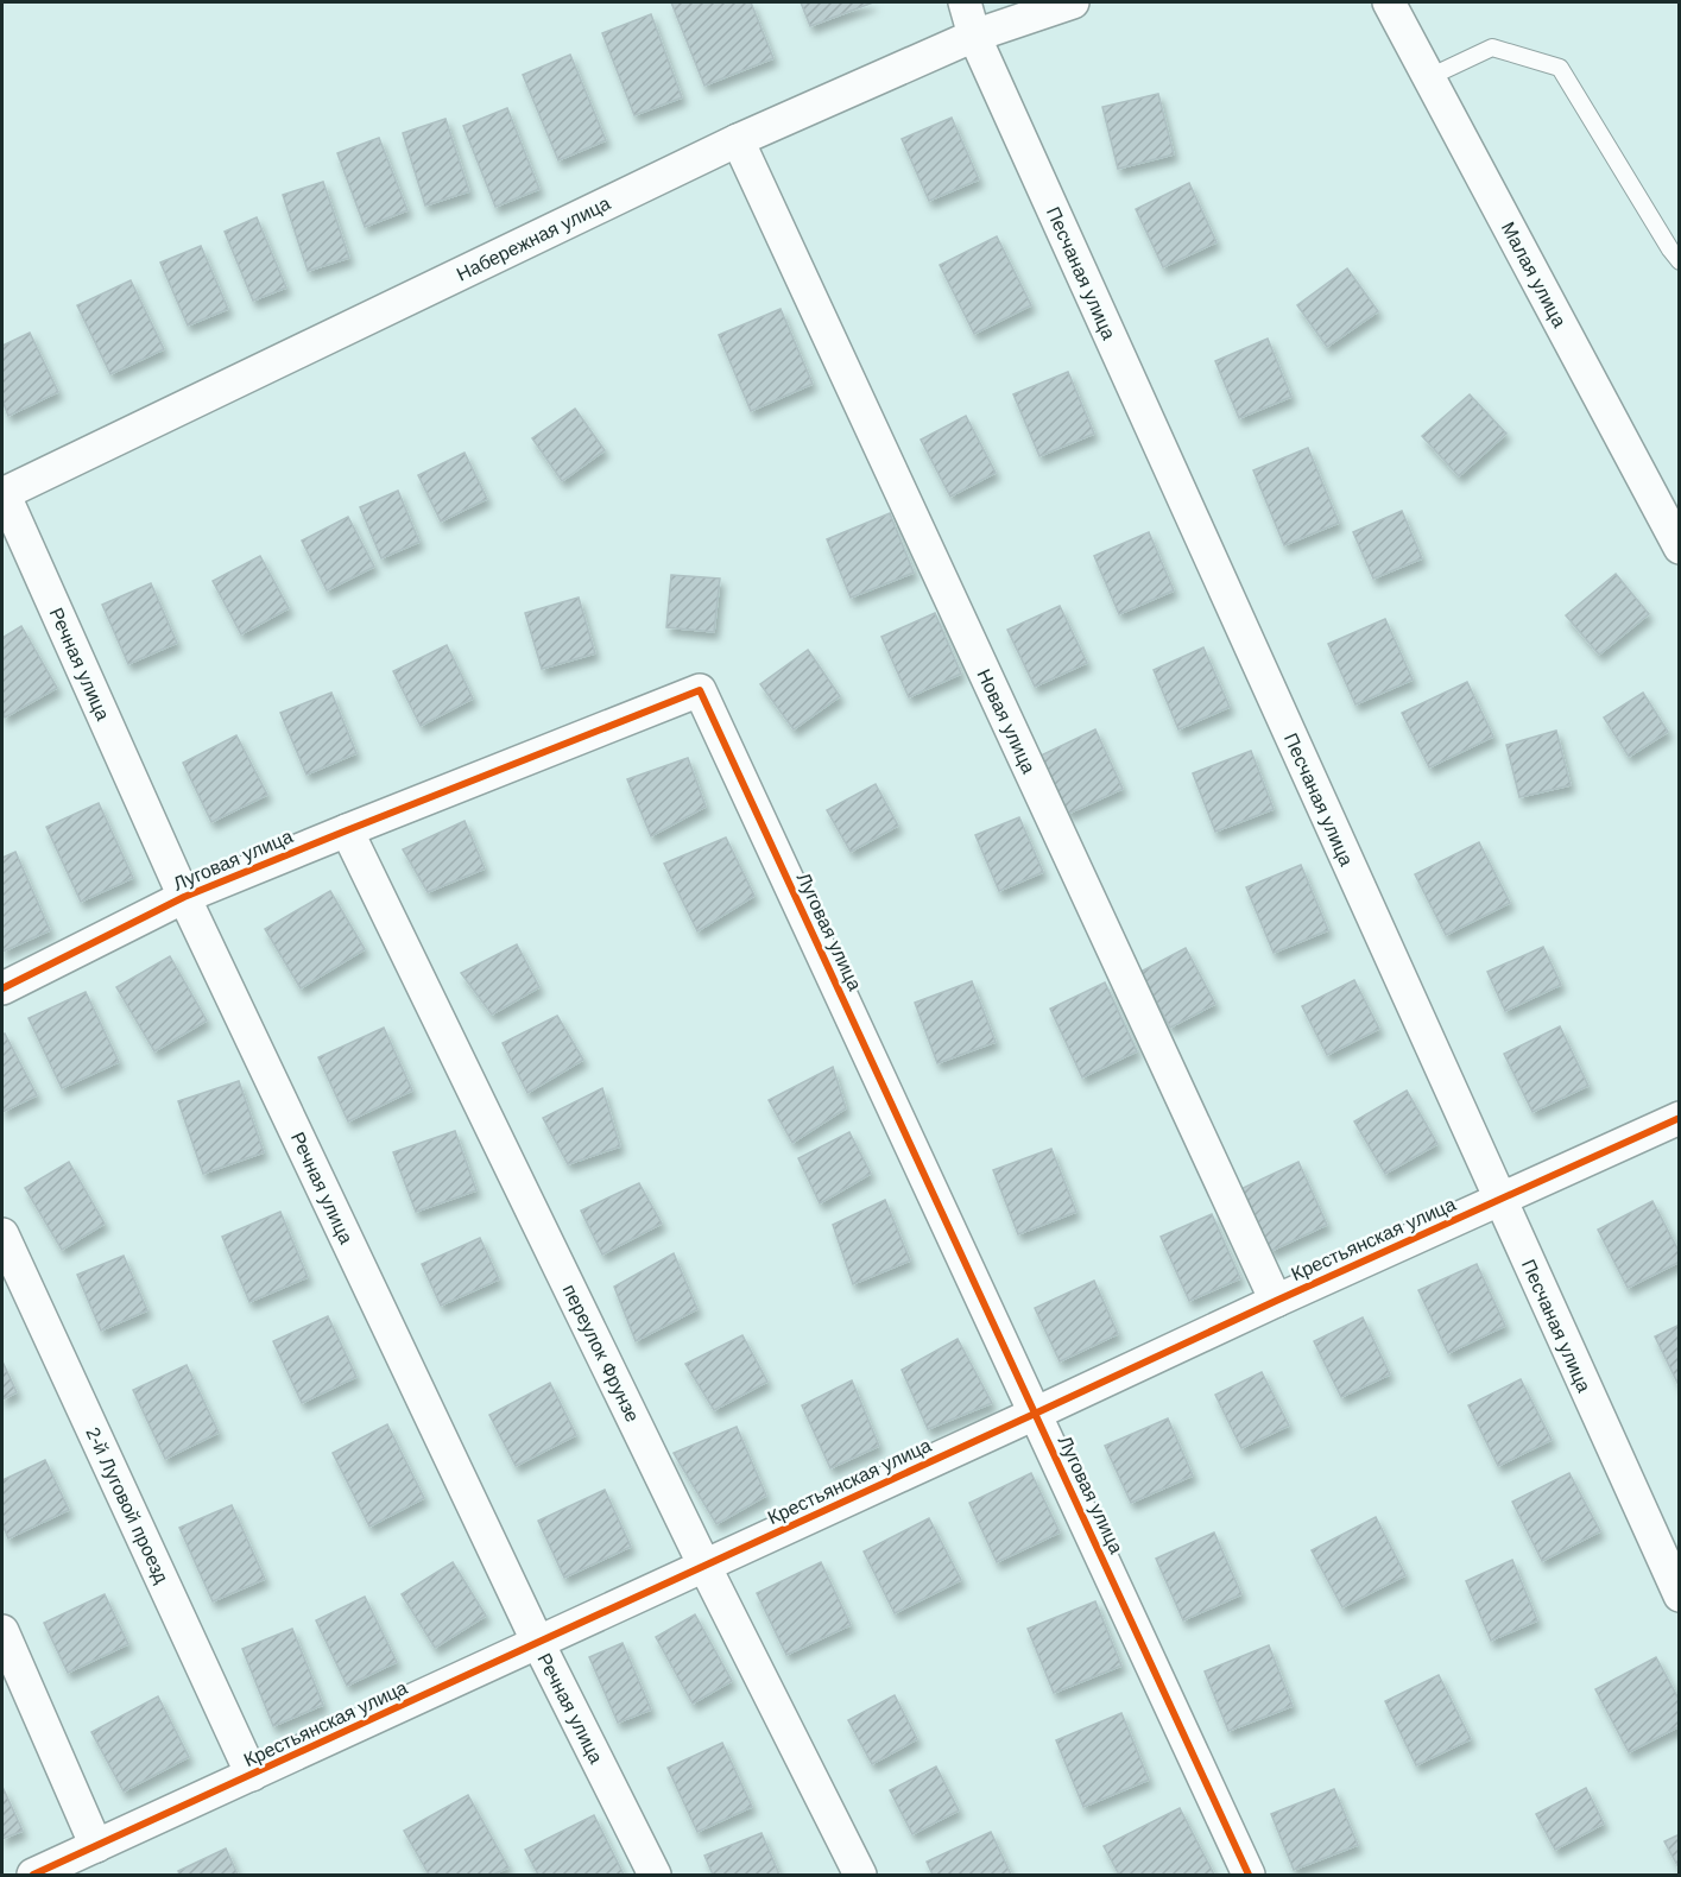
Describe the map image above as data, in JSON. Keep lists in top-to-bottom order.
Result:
{
  "streets": {
    "street": [
      "Набережная улица",
      "Песчаная улица",
      "Малая улица",
      "Речная улица",
      "Новая улица",
      "Луговая улица",
      "Крестьянская улица",
      "переулок Фрунзе",
      "2-й Луговой проезд"
    ]
  },
  "crossings": [
    ["Набережная улица", "Песчаная улица"],
    ["Набережная улица", "Речная улица"],
    ["Набережная улица", "Новая улица"],
    ["Песчаная улица", "Крестьянская улица"],
    ["Речная улица", "Луговая улица"],
    ["Речная улица", "Крестьянская улица"],
    ["Новая улица", "Крестьянская улица"],
    ["Луговая улица", "Крестьянская улица"],
    ["Луговая улица", "переулок Фрунзе"],
    ["Крестьянская улица", "переулок Фрунзе"],
    ["Крестьянская улица", "2-й Луговой проезд"]
  ]
}
